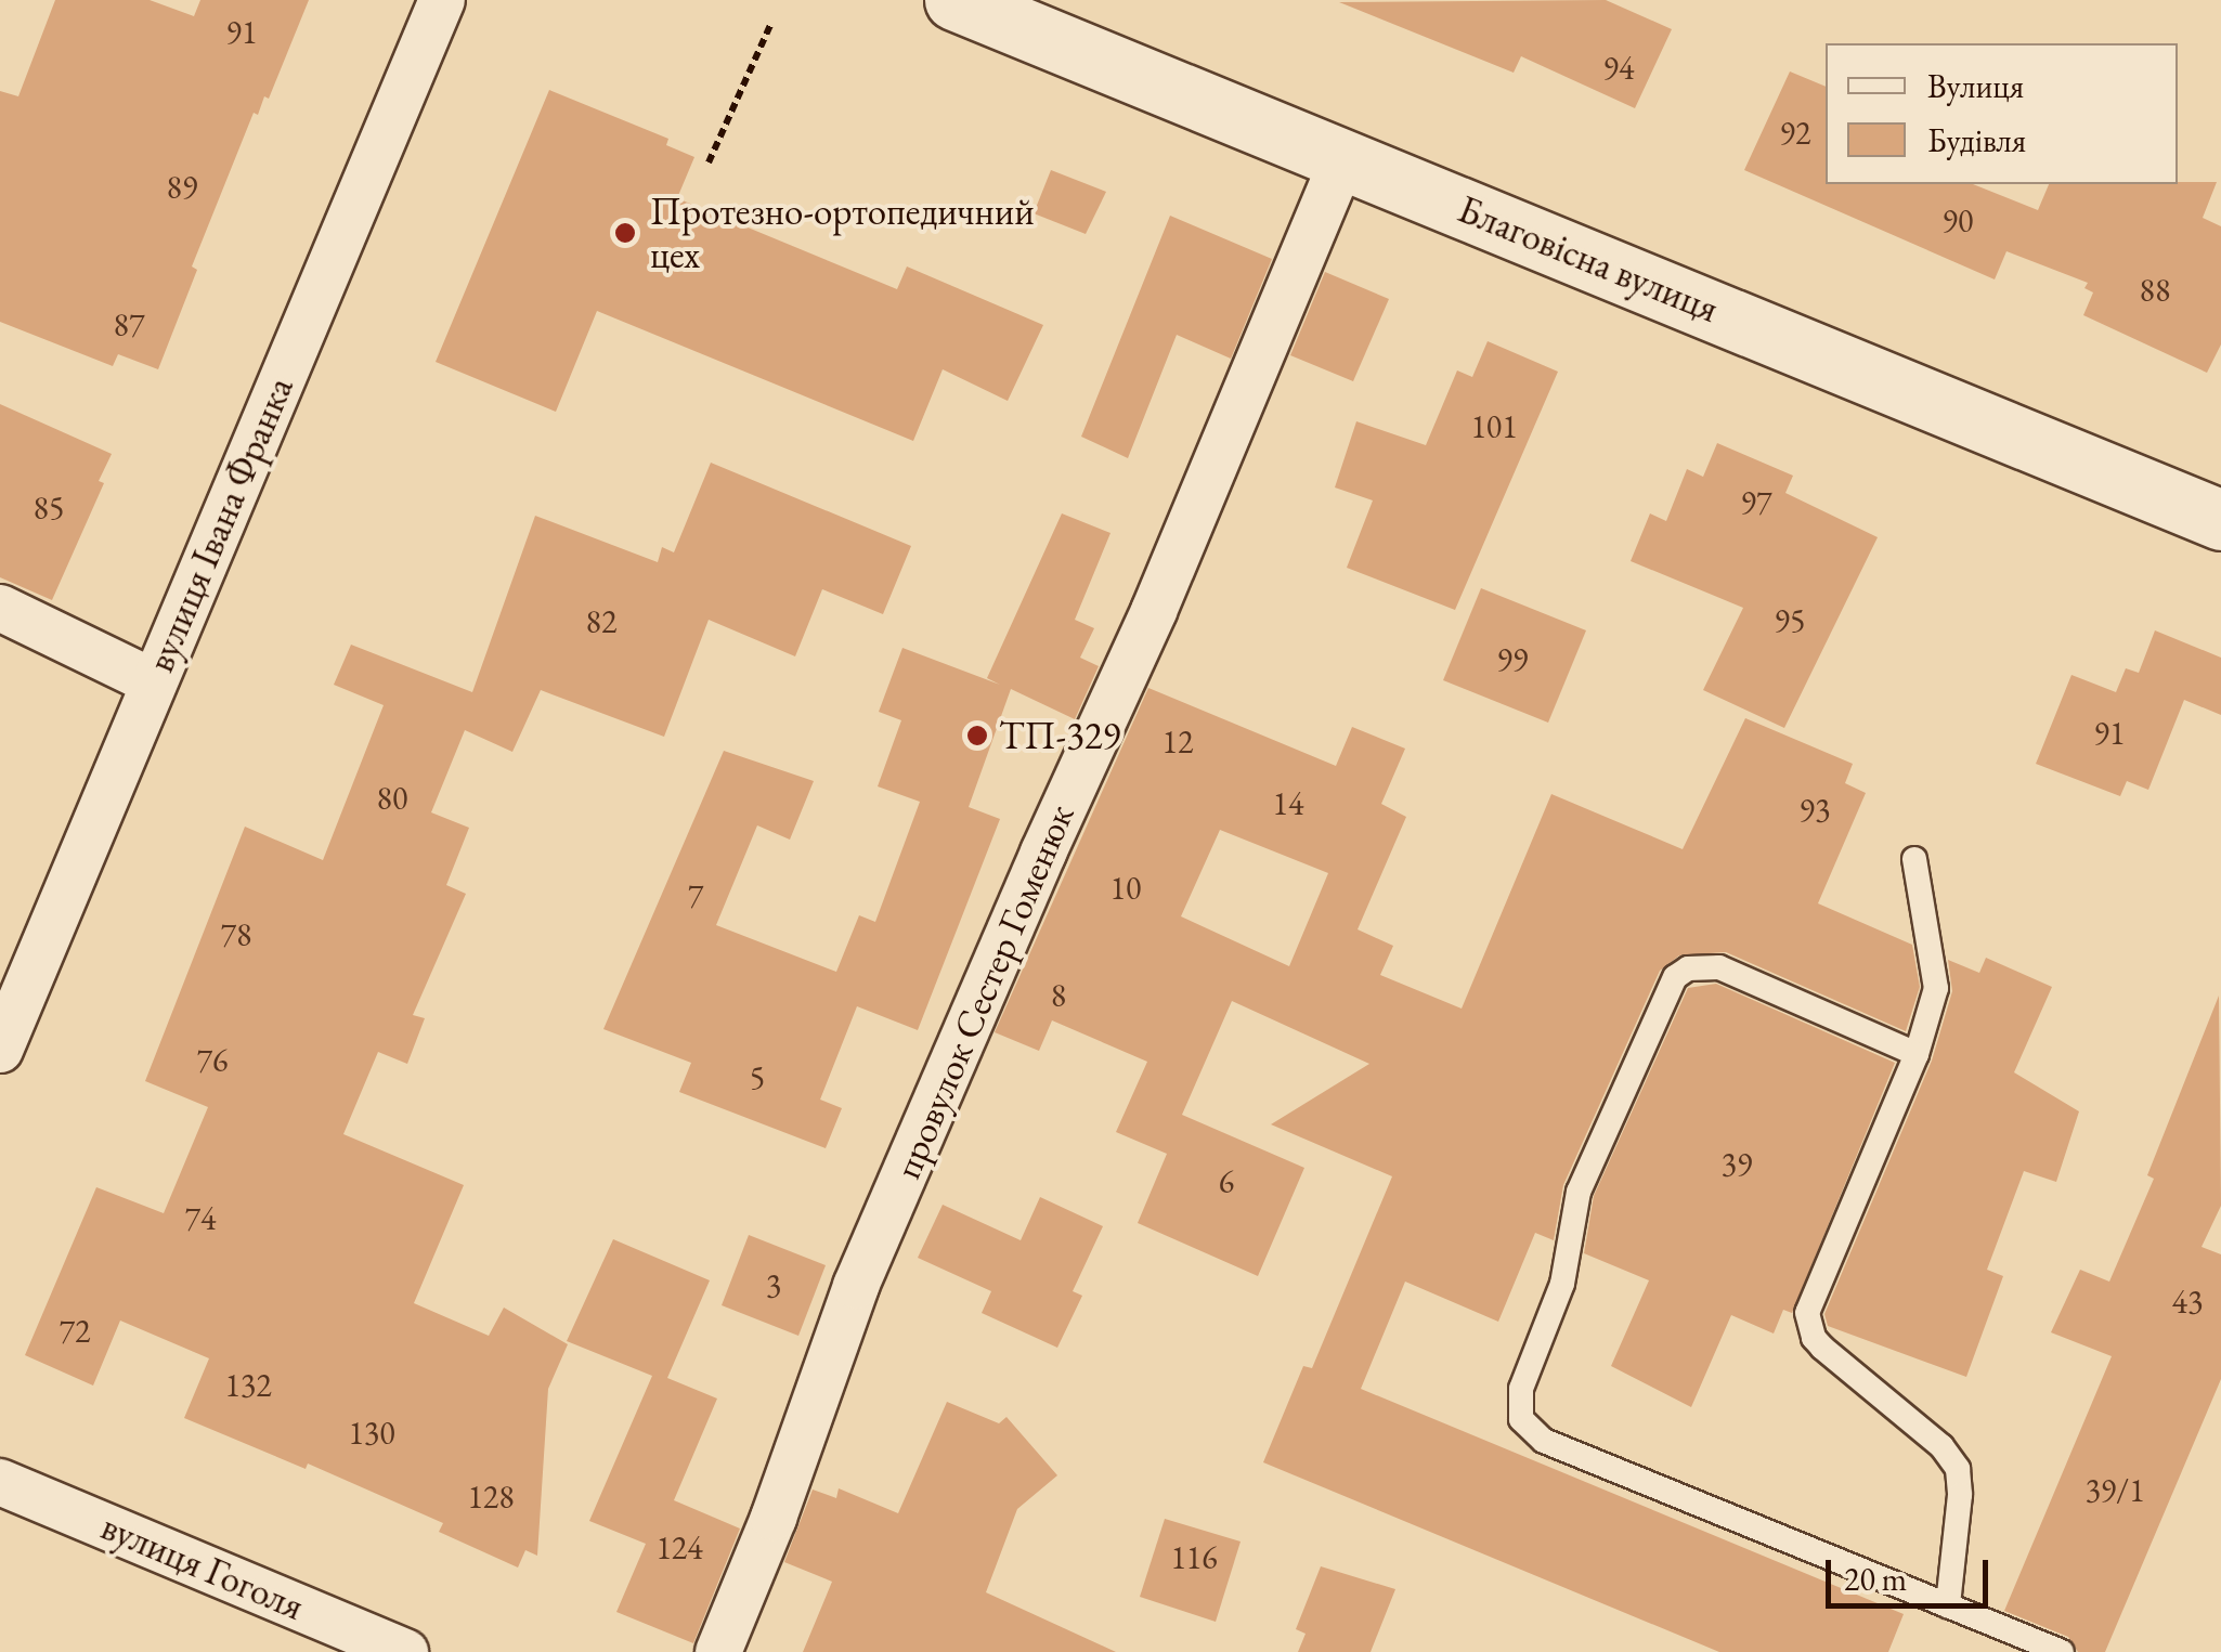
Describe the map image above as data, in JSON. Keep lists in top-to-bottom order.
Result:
{
  "streets": {
    "main road": ["Благовісна вулиця"],
    "street": ["вулиця Івана Франка", "провулок Сестер Гоменюк", "вулиця Гоголя"]
  },
  "crossings": [
    ["Благовісна вулиця", "провулок Сестер Гоменюк"]
  ],
  "places": ["Протезно-ортопедичний цех", "ТП-329"],
  "house_numbers": [
    "91",
    "94",
    "92",
    "89",
    "90",
    "88",
    "87",
    "101",
    "97",
    "85",
    "95",
    "82",
    "99",
    "91",
    "12",
    "80",
    "14",
    "93",
    "10",
    "7",
    "78",
    "8",
    "76",
    "5",
    "39",
    "6",
    "74",
    "3",
    "43",
    "72",
    "132",
    "130",
    "39/1",
    "128",
    "124",
    "116"
  ],
  "legend": ["Вулиця", "Будівля"],
  "scale_bar": "20 m"
}
